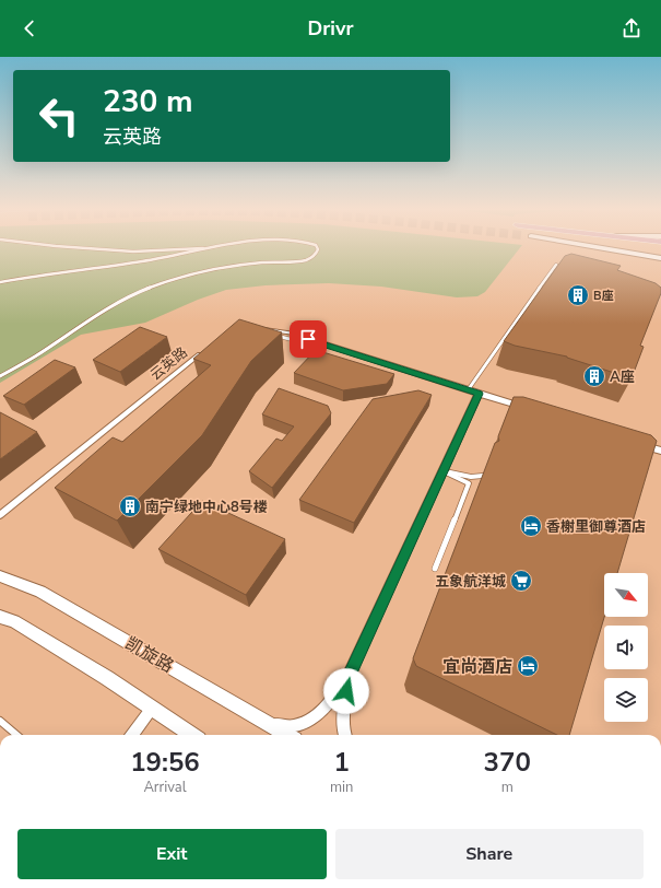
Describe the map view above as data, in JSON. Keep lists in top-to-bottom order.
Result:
{
  "streets": {
    "street": ["云英路", "凯旋路"]
  },
  "places": {
    "building": ["B座", "A座", "南宁绿地中心8号楼"],
    "hotel": ["香榭里御尊酒店", "宜尚酒店"],
    "supermarket": ["五象航洋城"]
  },
  "north": "bottom right",
  "page": {
    "header": "Drivr",
    "turn": ["230 m", "云英路"],
    "eta": [
      "19:56",
      "Arrival",
      "1",
      "min",
      "370",
      "m"
    ],
    "buttons": ["Exit", "Share"]
  }
}
